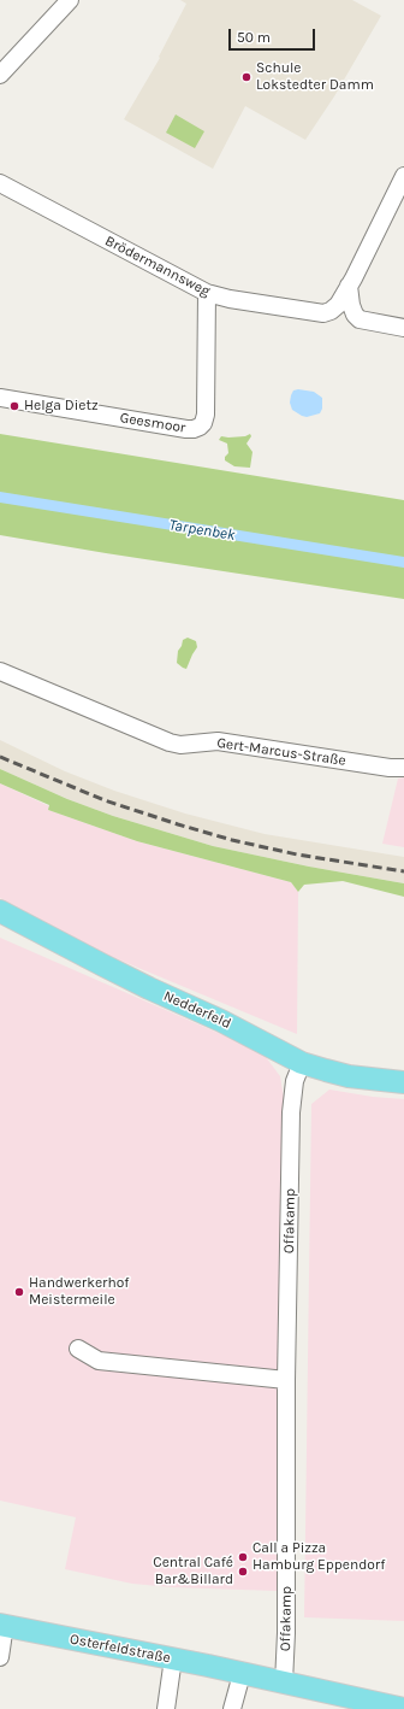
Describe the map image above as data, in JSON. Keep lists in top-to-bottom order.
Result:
{
  "streets": {
    "main road": ["Nedderfeld", "Osterfeldstraße"],
    "street": [
      "Brödermannsweg",
      "Geesmoor",
      "Gert-Marcus-Straße",
      "Offakamp"
    ]
  },
  "crossings": [
    ["Brödermannsweg", "Geesmoor"],
    ["Nedderfeld", "Offakamp"],
    ["Offakamp", "Osterfeldstraße"]
  ],
  "water": ["Tarpenbek"],
  "places": [
    "Schule Lokstedter Damm",
    "Helga Dietz",
    "Handwerkerhof Meistermeile",
    "Call a Pizza Hamburg Eppendorf",
    "Central Café Bar&Billard"
  ],
  "scale_bar": "50 m"
}
